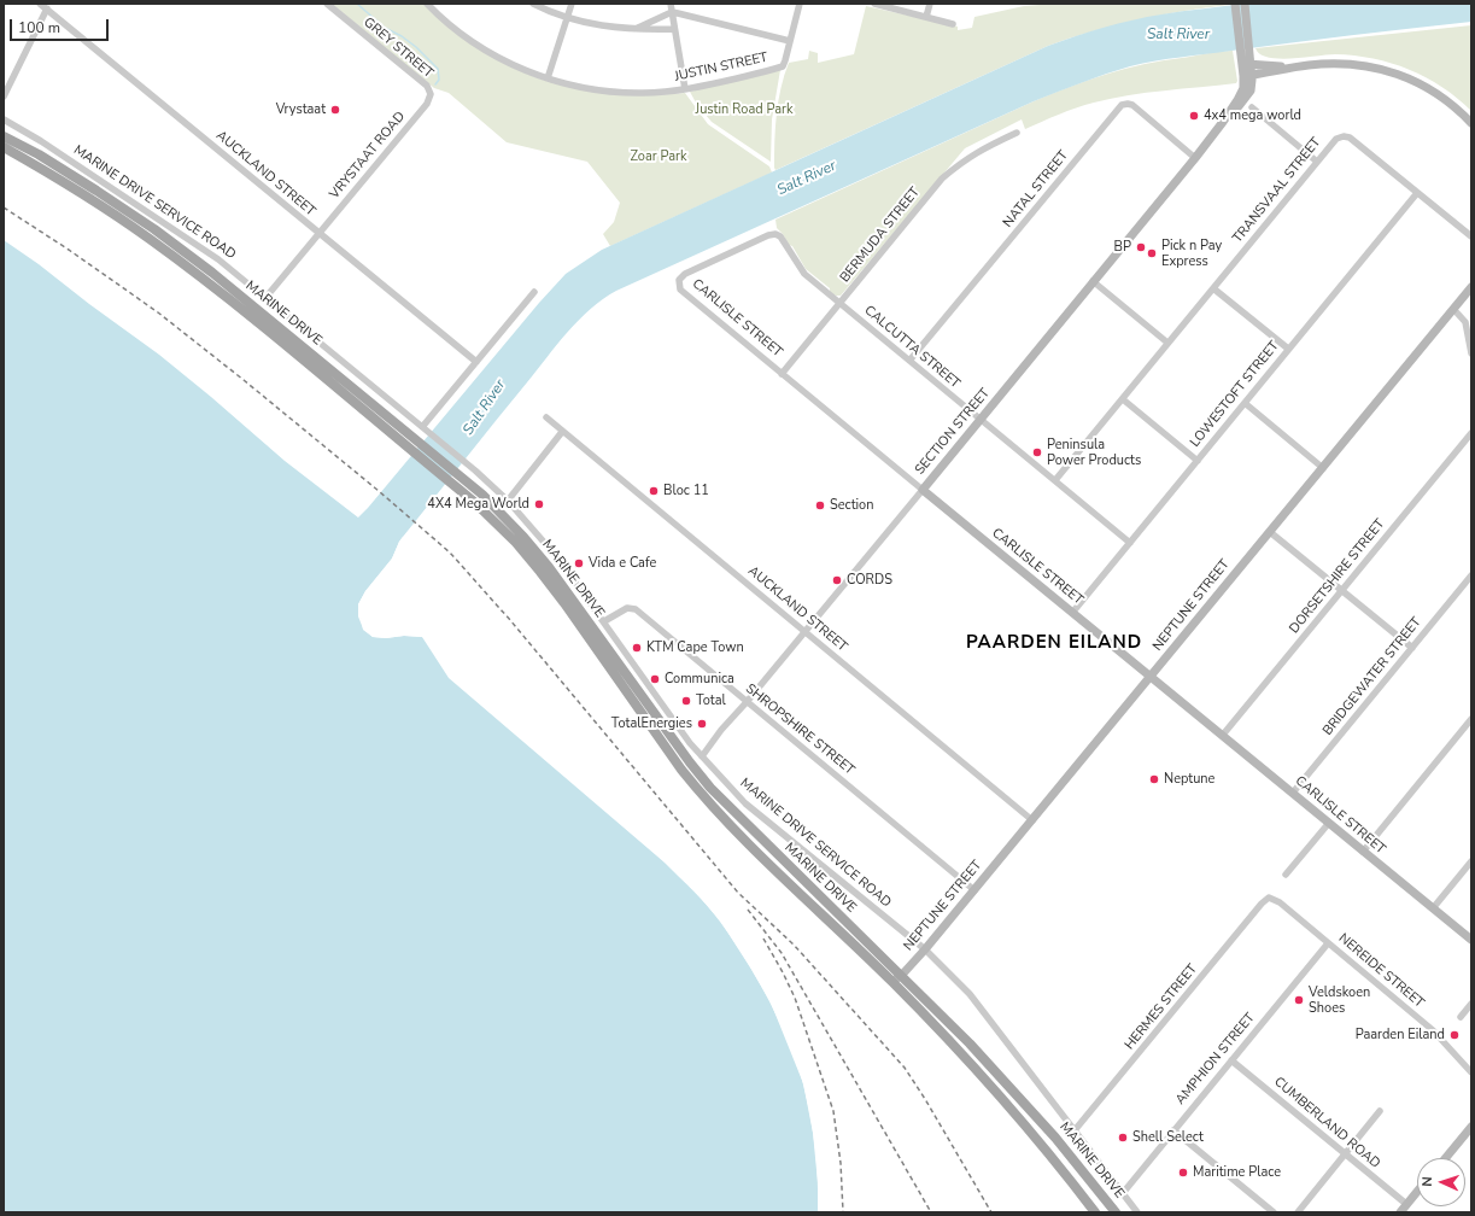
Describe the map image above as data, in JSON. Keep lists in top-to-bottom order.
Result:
{
  "streets": {
    "main road": ["MARINE DRIVE"],
    "street": [
      "GREY STREET",
      "JUSTIN STREET",
      "VRYSTAAT ROAD",
      "AUCKLAND STREET",
      "NATAL STREET",
      "TRANSVAAL STREET",
      "MARINE DRIVE SERVICE ROAD",
      "BERMUDA STREET",
      "CARLISLE STREET",
      "CALCUTTA STREET",
      "LOWESTOFT STREET",
      "SECTION STREET",
      "DORSETSHIRE STREET",
      "NEPTUNE STREET",
      "BRIDGEWATER STREET",
      "SHROPSHIRE STREET",
      "NEREIDE STREET",
      "HERMES STREET",
      "AMPHION STREET",
      "CUMBERLAND ROAD"
    ]
  },
  "crossings": [
    ["GREY STREET", "VRYSTAAT ROAD"],
    ["VRYSTAAT ROAD", "AUCKLAND STREET"],
    ["VRYSTAAT ROAD", "MARINE DRIVE SERVICE ROAD"],
    ["AUCKLAND STREET", "SECTION STREET"],
    ["AUCKLAND STREET", "NEPTUNE STREET"],
    ["NATAL STREET", "CALCUTTA STREET"],
    ["NATAL STREET", "SECTION STREET"],
    ["TRANSVAAL STREET", "CALCUTTA STREET"],
    ["TRANSVAAL STREET", "LOWESTOFT STREET"],
    ["MARINE DRIVE SERVICE ROAD", "SECTION STREET"],
    ["MARINE DRIVE SERVICE ROAD", "NEPTUNE STREET"],
    ["MARINE DRIVE SERVICE ROAD", "SHROPSHIRE STREET"],
    ["MARINE DRIVE SERVICE ROAD", "HERMES STREET"],
    ["MARINE DRIVE SERVICE ROAD", "AMPHION STREET"],
    ["BERMUDA STREET", "CARLISLE STREET"],
    ["BERMUDA STREET", "CALCUTTA STREET"],
    ["MARINE DRIVE", "NEPTUNE STREET"],
    ["CARLISLE STREET", "CALCUTTA STREET"],
    ["CARLISLE STREET", "LOWESTOFT STREET"],
    ["CARLISLE STREET", "SECTION STREET"],
    ["CARLISLE STREET", "DORSETSHIRE STREET"],
    ["CARLISLE STREET", "NEPTUNE STREET"],
    ["CARLISLE STREET", "BRIDGEWATER STREET"],
    ["CALCUTTA STREET", "LOWESTOFT STREET"],
    ["CALCUTTA STREET", "SECTION STREET"],
    ["SECTION STREET", "SHROPSHIRE STREET"],
    ["NEPTUNE STREET", "SHROPSHIRE STREET"],
    ["NEREIDE STREET", "HERMES STREET"],
    ["NEREIDE STREET", "AMPHION STREET"],
    ["AMPHION STREET", "CUMBERLAND ROAD"]
  ],
  "districts": ["PAARDEN EILAND"],
  "water": ["Salt River"],
  "parks": ["Justin Road Park", "Zoar Park"],
  "places": [
    "Vrystaat",
    "4x4 mega world",
    "BP",
    "Pick n Pay Express",
    "Peninsula Power Products",
    "Bloc 11",
    "4X4 Mega World",
    "Section",
    "Vida e Cafe",
    "CORDS",
    "KTM Cape Town",
    "Communica",
    "Total",
    "TotalEnergies",
    "Neptune",
    "Veldskoen Shoes",
    "Paarden Eiland",
    "Shell Select",
    "Maritime Place"
  ],
  "scale_bar": "100 m",
  "north": "left"
}
